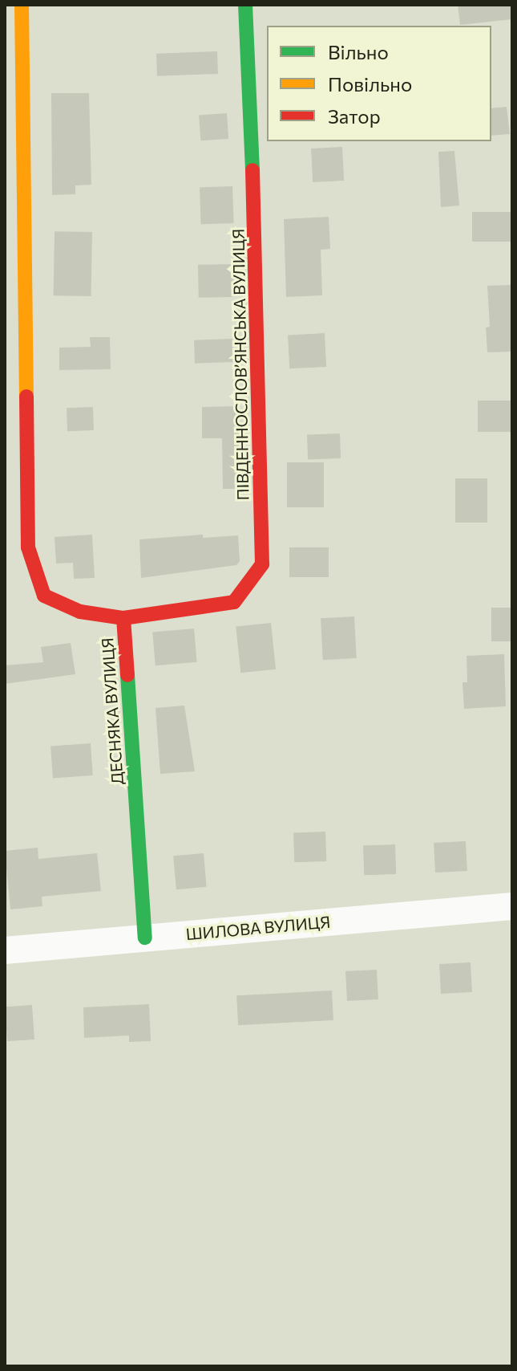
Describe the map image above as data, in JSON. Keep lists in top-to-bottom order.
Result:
{
  "streets": {
    "street": ["ПІВДЕННОСЛОВ’ЯНСЬКА ВУЛИЦЯ", "ДЕСНЯКА ВУЛИЦЯ", "ШИЛОВА ВУЛИЦЯ"]
  },
  "crossings": [
    ["ПІВДЕННОСЛОВ’ЯНСЬКА ВУЛИЦЯ", "ДЕСНЯКА ВУЛИЦЯ"],
    ["ДЕСНЯКА ВУЛИЦЯ", "ШИЛОВА ВУЛИЦЯ"]
  ],
  "legend": ["Вільно", "Повільно", "Затор"]
}
